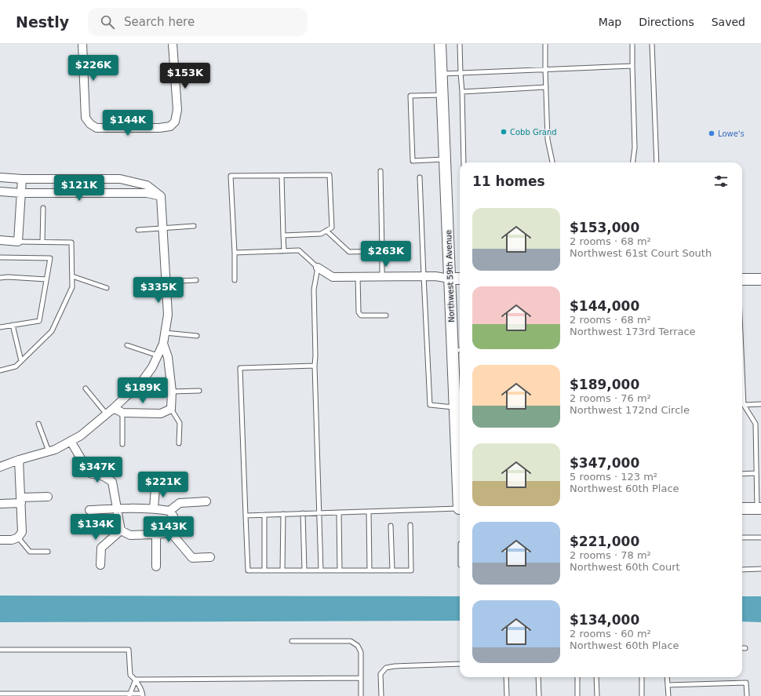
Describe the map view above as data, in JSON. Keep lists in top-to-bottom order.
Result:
{
  "streets": {
    "street": ["Northwest 59th Avenue"]
  },
  "places": ["Cobb Grand", "Lowe's"],
  "page": {
    "header": "Nestly",
    "search": "Search here",
    "nav": ["Map", "Directions", "Saved"],
    "price": [
      "$226K",
      "$153K",
      "$144K",
      "$121K",
      "$263K",
      "$335K",
      "$189K",
      "$347K",
      "$221K",
      "$134K",
      "$143K"
    ],
    "heading": "11 homes",
    "list": [
      {
        "name": "$153,000",
        "note": "2 rooms · 68 m² · Northwest 61st Court South"
      },
      {
        "name": "$144,000",
        "note": "2 rooms · 68 m² · Northwest 173rd Terrace"
      },
      {
        "name": "$189,000",
        "note": "2 rooms · 76 m² · Northwest 172nd Circle"
      },
      {
        "name": "$347,000",
        "note": "5 rooms · 123 m² · Northwest 60th Place"
      },
      {
        "name": "$221,000",
        "note": "2 rooms · 78 m² · Northwest 60th Court"
      },
      {
        "name": "$134,000",
        "note": "2 rooms · 60 m² · Northwest 60th Place"
      }
    ]
  }
}
